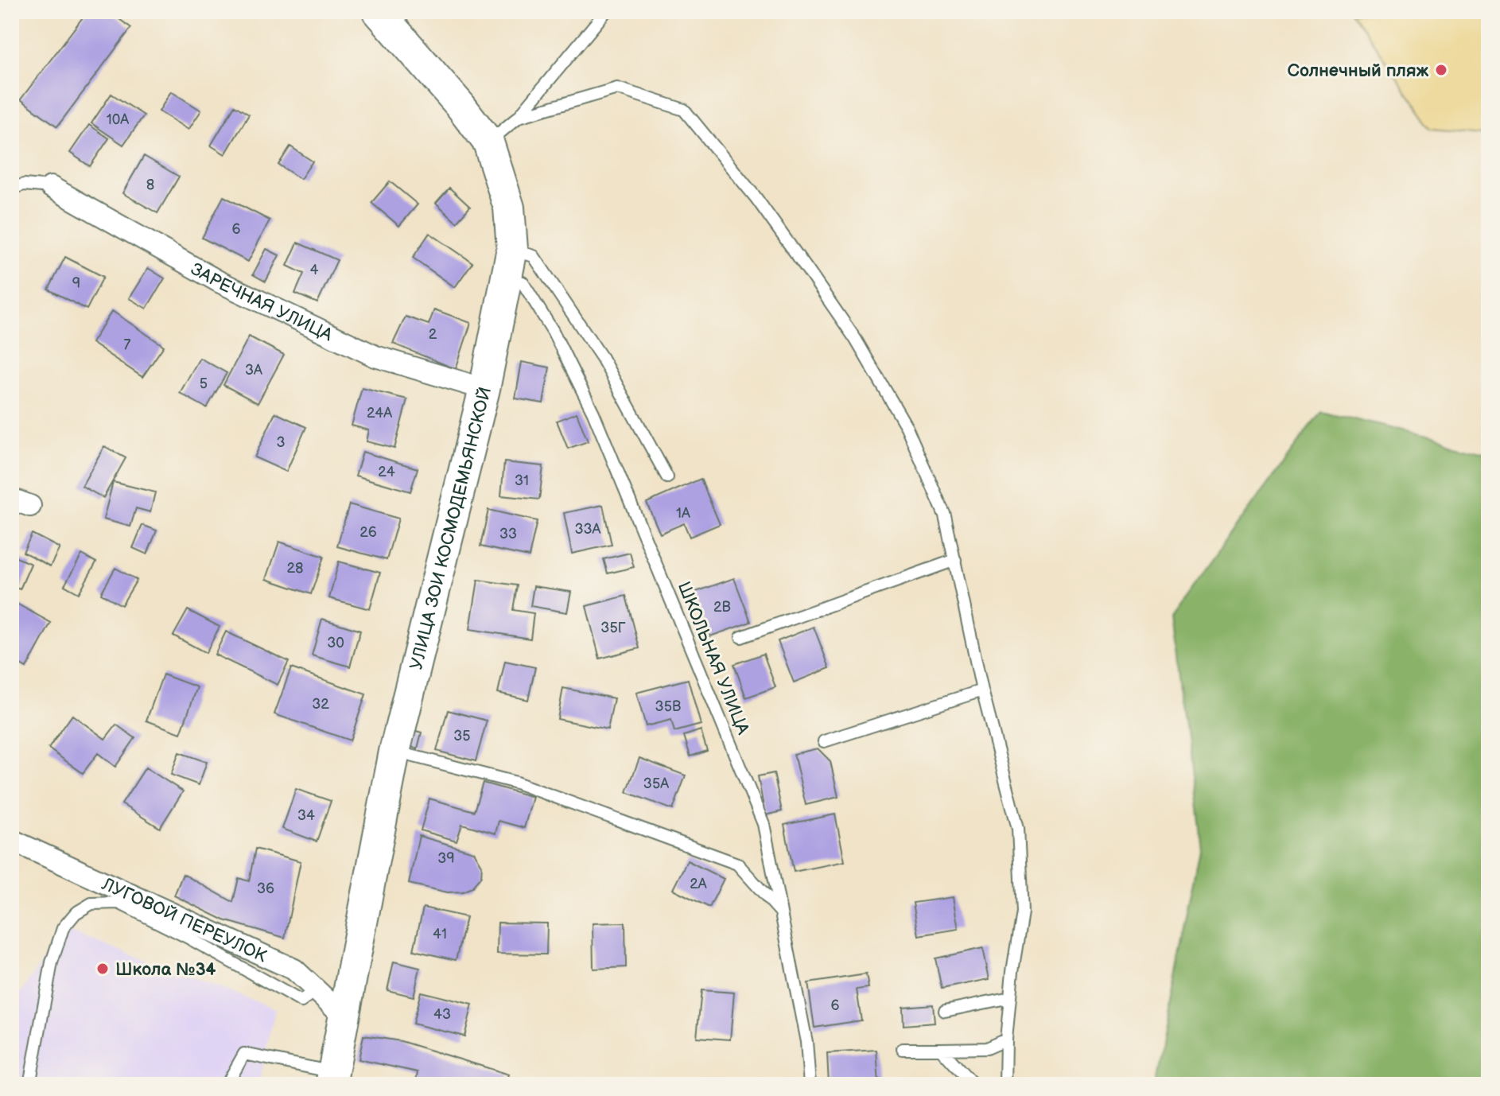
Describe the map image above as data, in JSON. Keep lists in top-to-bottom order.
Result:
{
  "streets": {
    "street": ["ЗАРЕЧНАЯ УЛИЦА", "УЛИЦА ЗОИ КОСМОДЕМЬЯНСКОЙ", "ЛУГОВОЙ ПЕРЕУЛОК"],
    "lane": ["ШКОЛЬНАЯ УЛИЦА"]
  },
  "crossings": [
    ["ЗАРЕЧНАЯ УЛИЦА", "УЛИЦА ЗОИ КОСМОДЕМЬЯНСКОЙ"],
    ["УЛИЦА ЗОИ КОСМОДЕМЬЯНСКОЙ", "ШКОЛЬНАЯ УЛИЦА"],
    ["УЛИЦА ЗОИ КОСМОДЕМЬЯНСКОЙ", "ЛУГОВОЙ ПЕРЕУЛОК"]
  ],
  "places": ["Солнечный пляж", "Школа №34"],
  "house_numbers": [
    "10А",
    "8",
    "6",
    "4",
    "9",
    "2",
    "7",
    "3А",
    "5",
    "24А",
    "3",
    "24",
    "31",
    "1А",
    "33А",
    "26",
    "33",
    "28",
    "2В",
    "35Г",
    "30",
    "32",
    "35В",
    "35",
    "35А",
    "34",
    "39",
    "2А",
    "36",
    "41",
    "6",
    "43"
  ]
}
